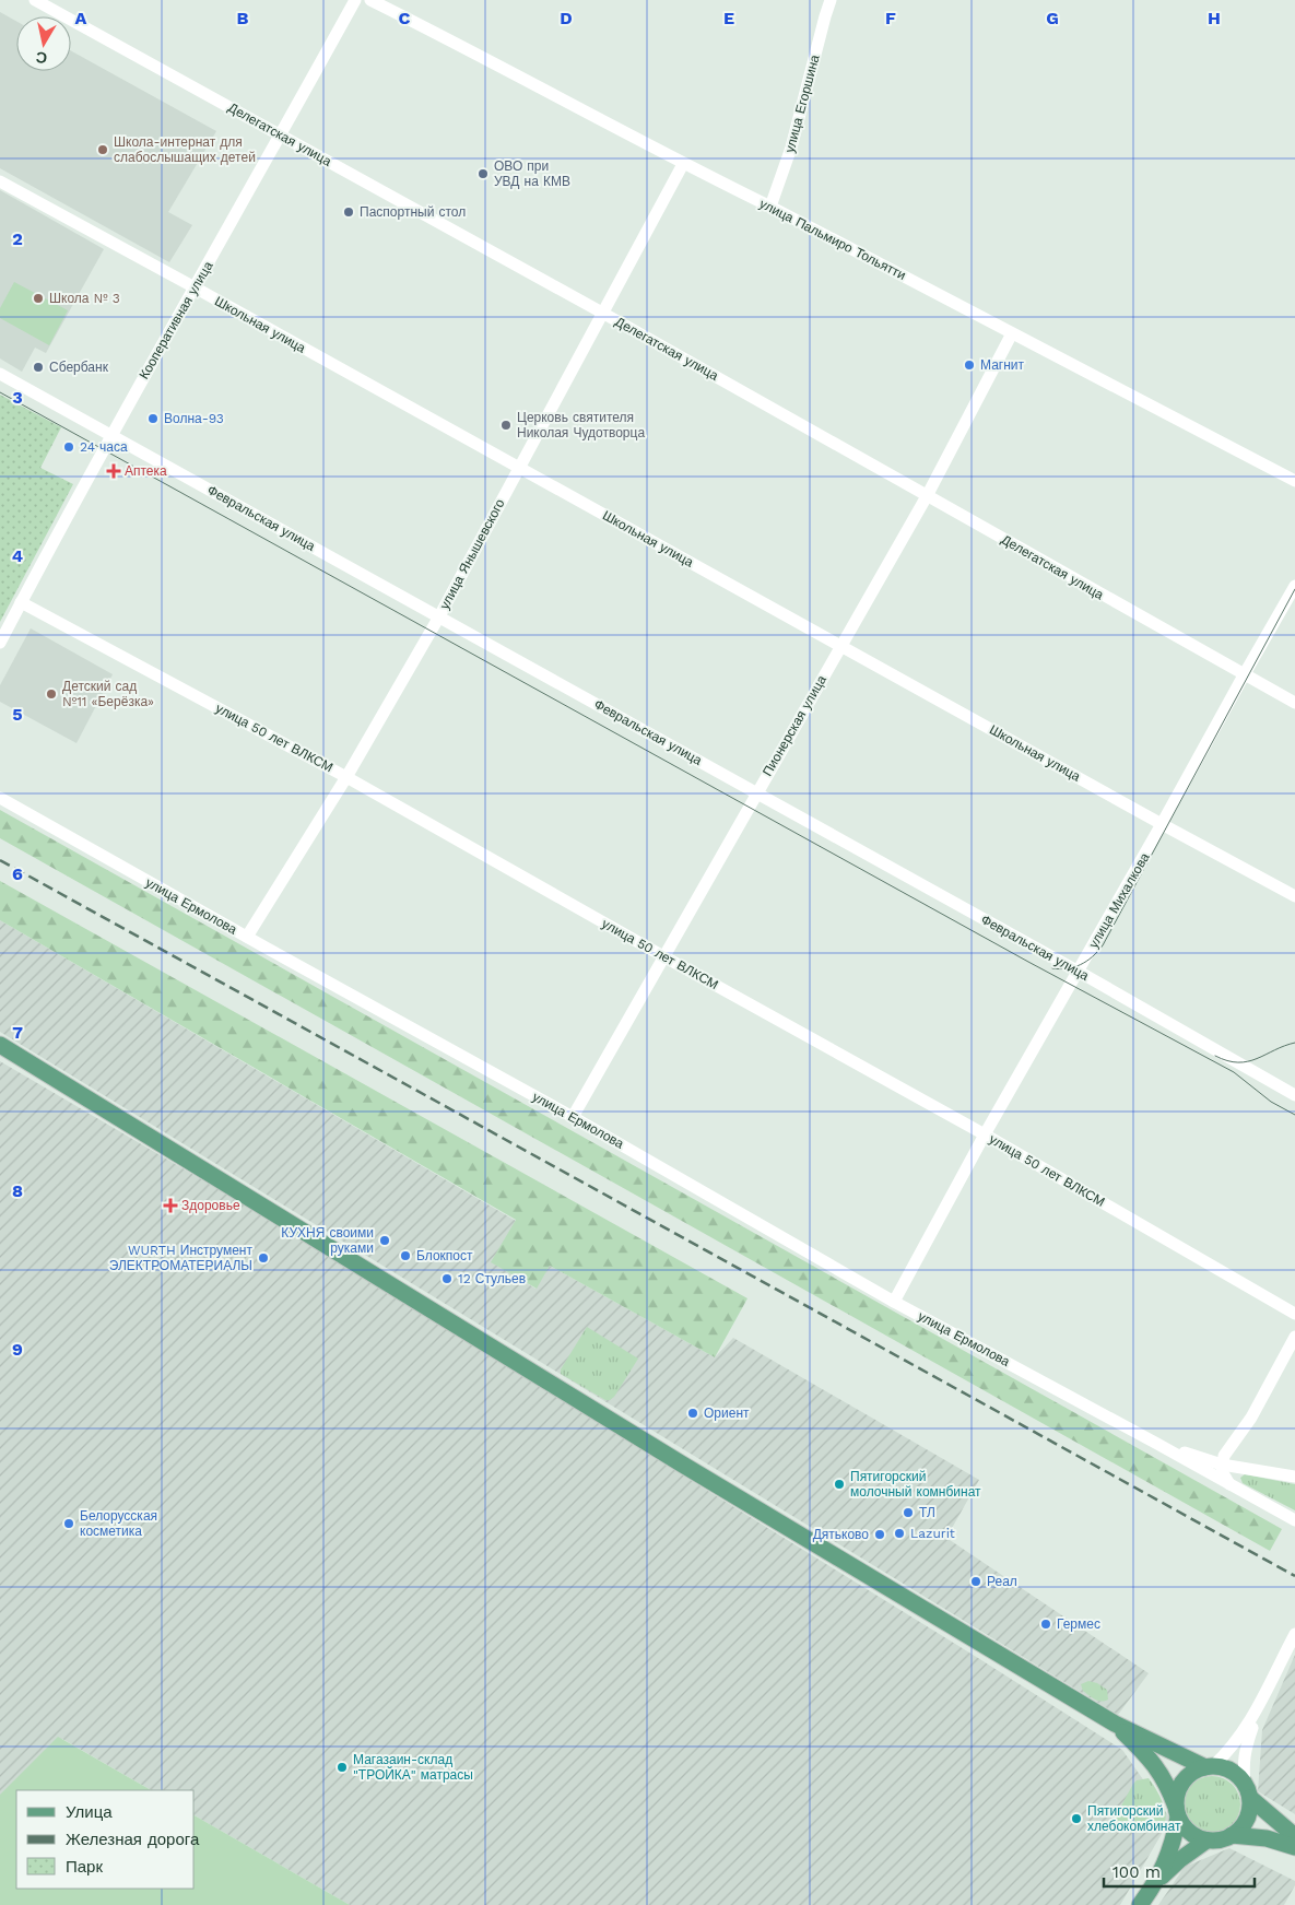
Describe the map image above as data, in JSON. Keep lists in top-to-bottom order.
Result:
{
  "streets": {
    "street": [
      "улица Егоршина",
      "Делегатская улица",
      "улица Пальмиро Тольятти",
      "Кооперативная улица",
      "Школьная улица",
      "Февральская улица",
      "улица Янышевского",
      "Пионерская улица",
      "улица 50 лет ВЛКСМ",
      "улица Михалкова",
      "улица Ермолова"
    ]
  },
  "crossings": [
    ["улица Егоршина", "улица Пальмиро Тольятти"],
    ["Делегатская улица", "Кооперативная улица"],
    ["Делегатская улица", "улица Янышевского"],
    ["Делегатская улица", "Пионерская улица"],
    ["Делегатская улица", "улица Михалкова"],
    ["улица Пальмиро Тольятти", "улица Янышевского"],
    ["улица Пальмиро Тольятти", "Пионерская улица"],
    ["Кооперативная улица", "Школьная улица"],
    ["Кооперативная улица", "Февральская улица"],
    ["Кооперативная улица", "улица 50 лет ВЛКСМ"],
    ["Школьная улица", "улица Янышевского"],
    ["Школьная улица", "Пионерская улица"],
    ["Школьная улица", "улица Михалкова"],
    ["Февральская улица", "улица Янышевского"],
    ["Февральская улица", "Пионерская улица"],
    ["Февральская улица", "улица Михалкова"],
    ["улица Янышевского", "улица 50 лет ВЛКСМ"],
    ["улица Янышевского", "улица Ермолова"],
    ["Пионерская улица", "улица 50 лет ВЛКСМ"],
    ["Пионерская улица", "улица Ермолова"],
    ["улица 50 лет ВЛКСМ", "улица Михалкова"],
    ["улица Михалкова", "улица Ермолова"]
  ],
  "places": {
    "other": [
      "Школа-интернат для слабослышащих детей",
      "ОВО при УВД на КМВ",
      "Паспортный стол",
      "Школа № 3",
      "Магнит",
      "Сбербанк",
      "Волна-93",
      "Церковь святителя Николая Чудотворца",
      "24 часа",
      "Детский сад №11 «Берёзка»",
      "КУХНЯ своими руками",
      "Блокпост",
      "WURTH Инструмент ЭЛЕКТРОМАТЕРИАЛЫ",
      "12 Стульев",
      "Ориент",
      "Пятигорский молочный комнбинат",
      "ТЛ",
      "Белорусская косметика",
      "Lazurit",
      "Дятьково",
      "Реал",
      "Гермес",
      "Магазаин-склад \"ТРОЙКА\" матрасы",
      "Пятигорский хлебокомбинат"
    ],
    "health": ["Аптека", "Здоровье"]
  },
  "legend": ["Улица", "Железная дорога", "Парк"],
  "scale_bar": "100 m",
  "north": "bottom",
  "grid": {
    "columns": [
      "A",
      "B",
      "C",
      "D",
      "E",
      "F",
      "G",
      "H"
    ],
    "rows": [
      "2",
      "3",
      "4",
      "5",
      "6",
      "7",
      "8",
      "9"
    ]
  }
}
